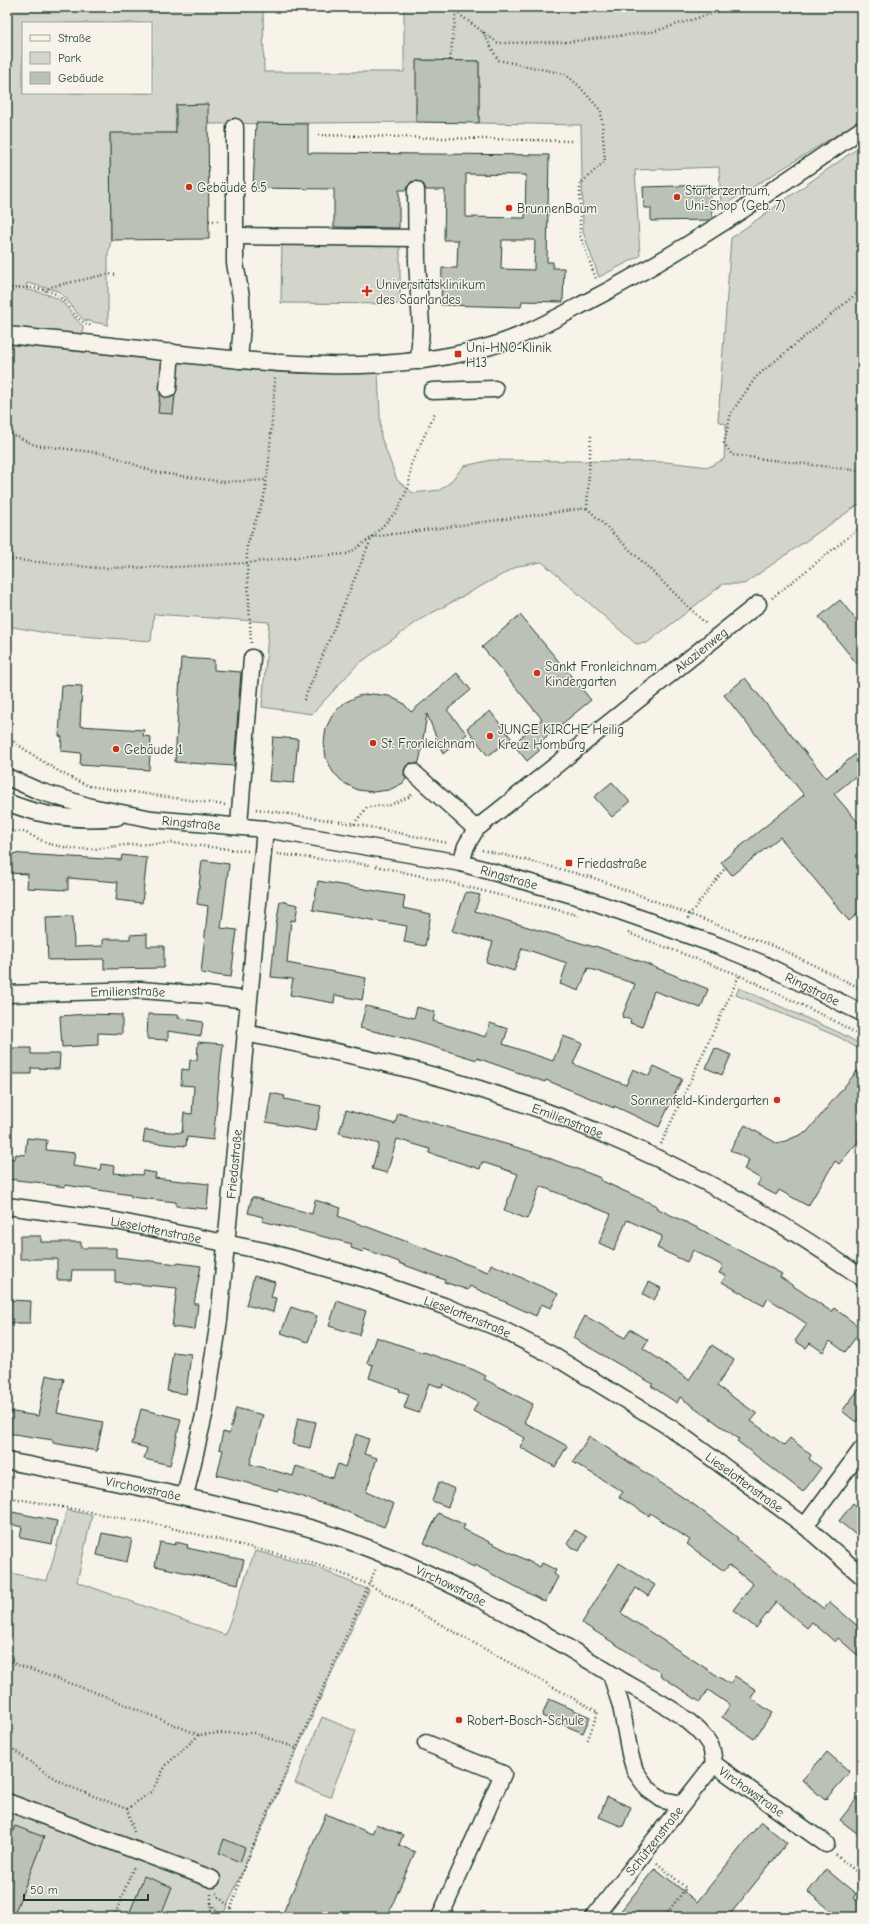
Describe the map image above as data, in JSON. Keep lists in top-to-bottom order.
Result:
{
  "streets": {
    "street": [
      "Akazienweg",
      "Ringstraße",
      "Emilienstraße",
      "Friedastraße",
      "Lieselottenstraße",
      "Virchowstraße",
      "Schützenstraße"
    ]
  },
  "crossings": [
    ["Akazienweg", "Ringstraße"],
    ["Ringstraße", "Friedastraße"],
    ["Emilienstraße", "Friedastraße"],
    ["Friedastraße", "Lieselottenstraße"],
    ["Friedastraße", "Virchowstraße"],
    ["Virchowstraße", "Schützenstraße"]
  ],
  "places": {
    "other": [
      "Gebäude 6.5",
      "Starterzentrum, Uni-Shop (Geb. 7)",
      "BrunnenBaum",
      "Sankt Fronleichnam Kindergarten",
      "JUNGE KIRCHE Heilig Kreuz Homburg",
      "St. Fronleichnam",
      "Gebäude 1",
      "Sonnenfeld-Kindergarten",
      "Robert-Bosch-Schule"
    ],
    "health": ["Universitätsklinikum des Saarlandes"],
    "transit": ["Uni-HNO-Klinik H13", "Friedastraße"]
  },
  "legend": ["Straße", "Park", "Gebäude"],
  "scale_bar": "50 m"
}
